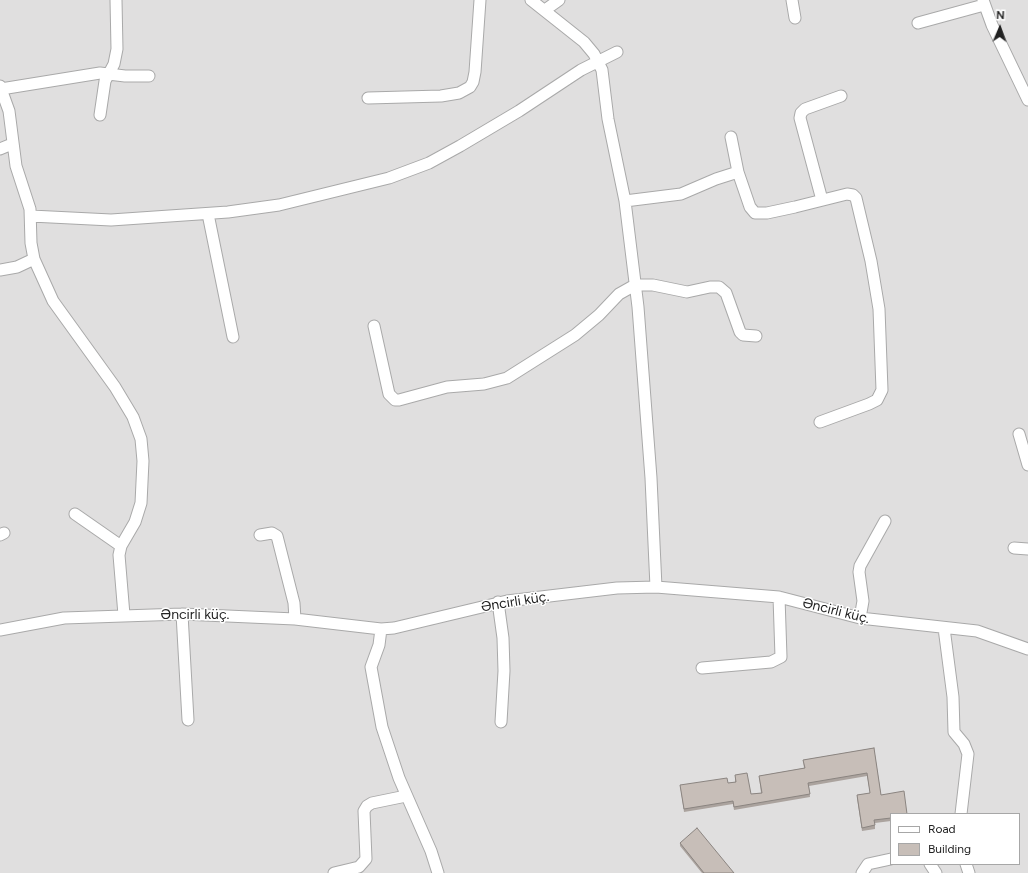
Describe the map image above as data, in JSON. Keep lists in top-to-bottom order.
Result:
{
  "streets": {
    "street": ["Əncirli küç."]
  },
  "legend": ["Road", "Building"],
  "north": "top"
}
